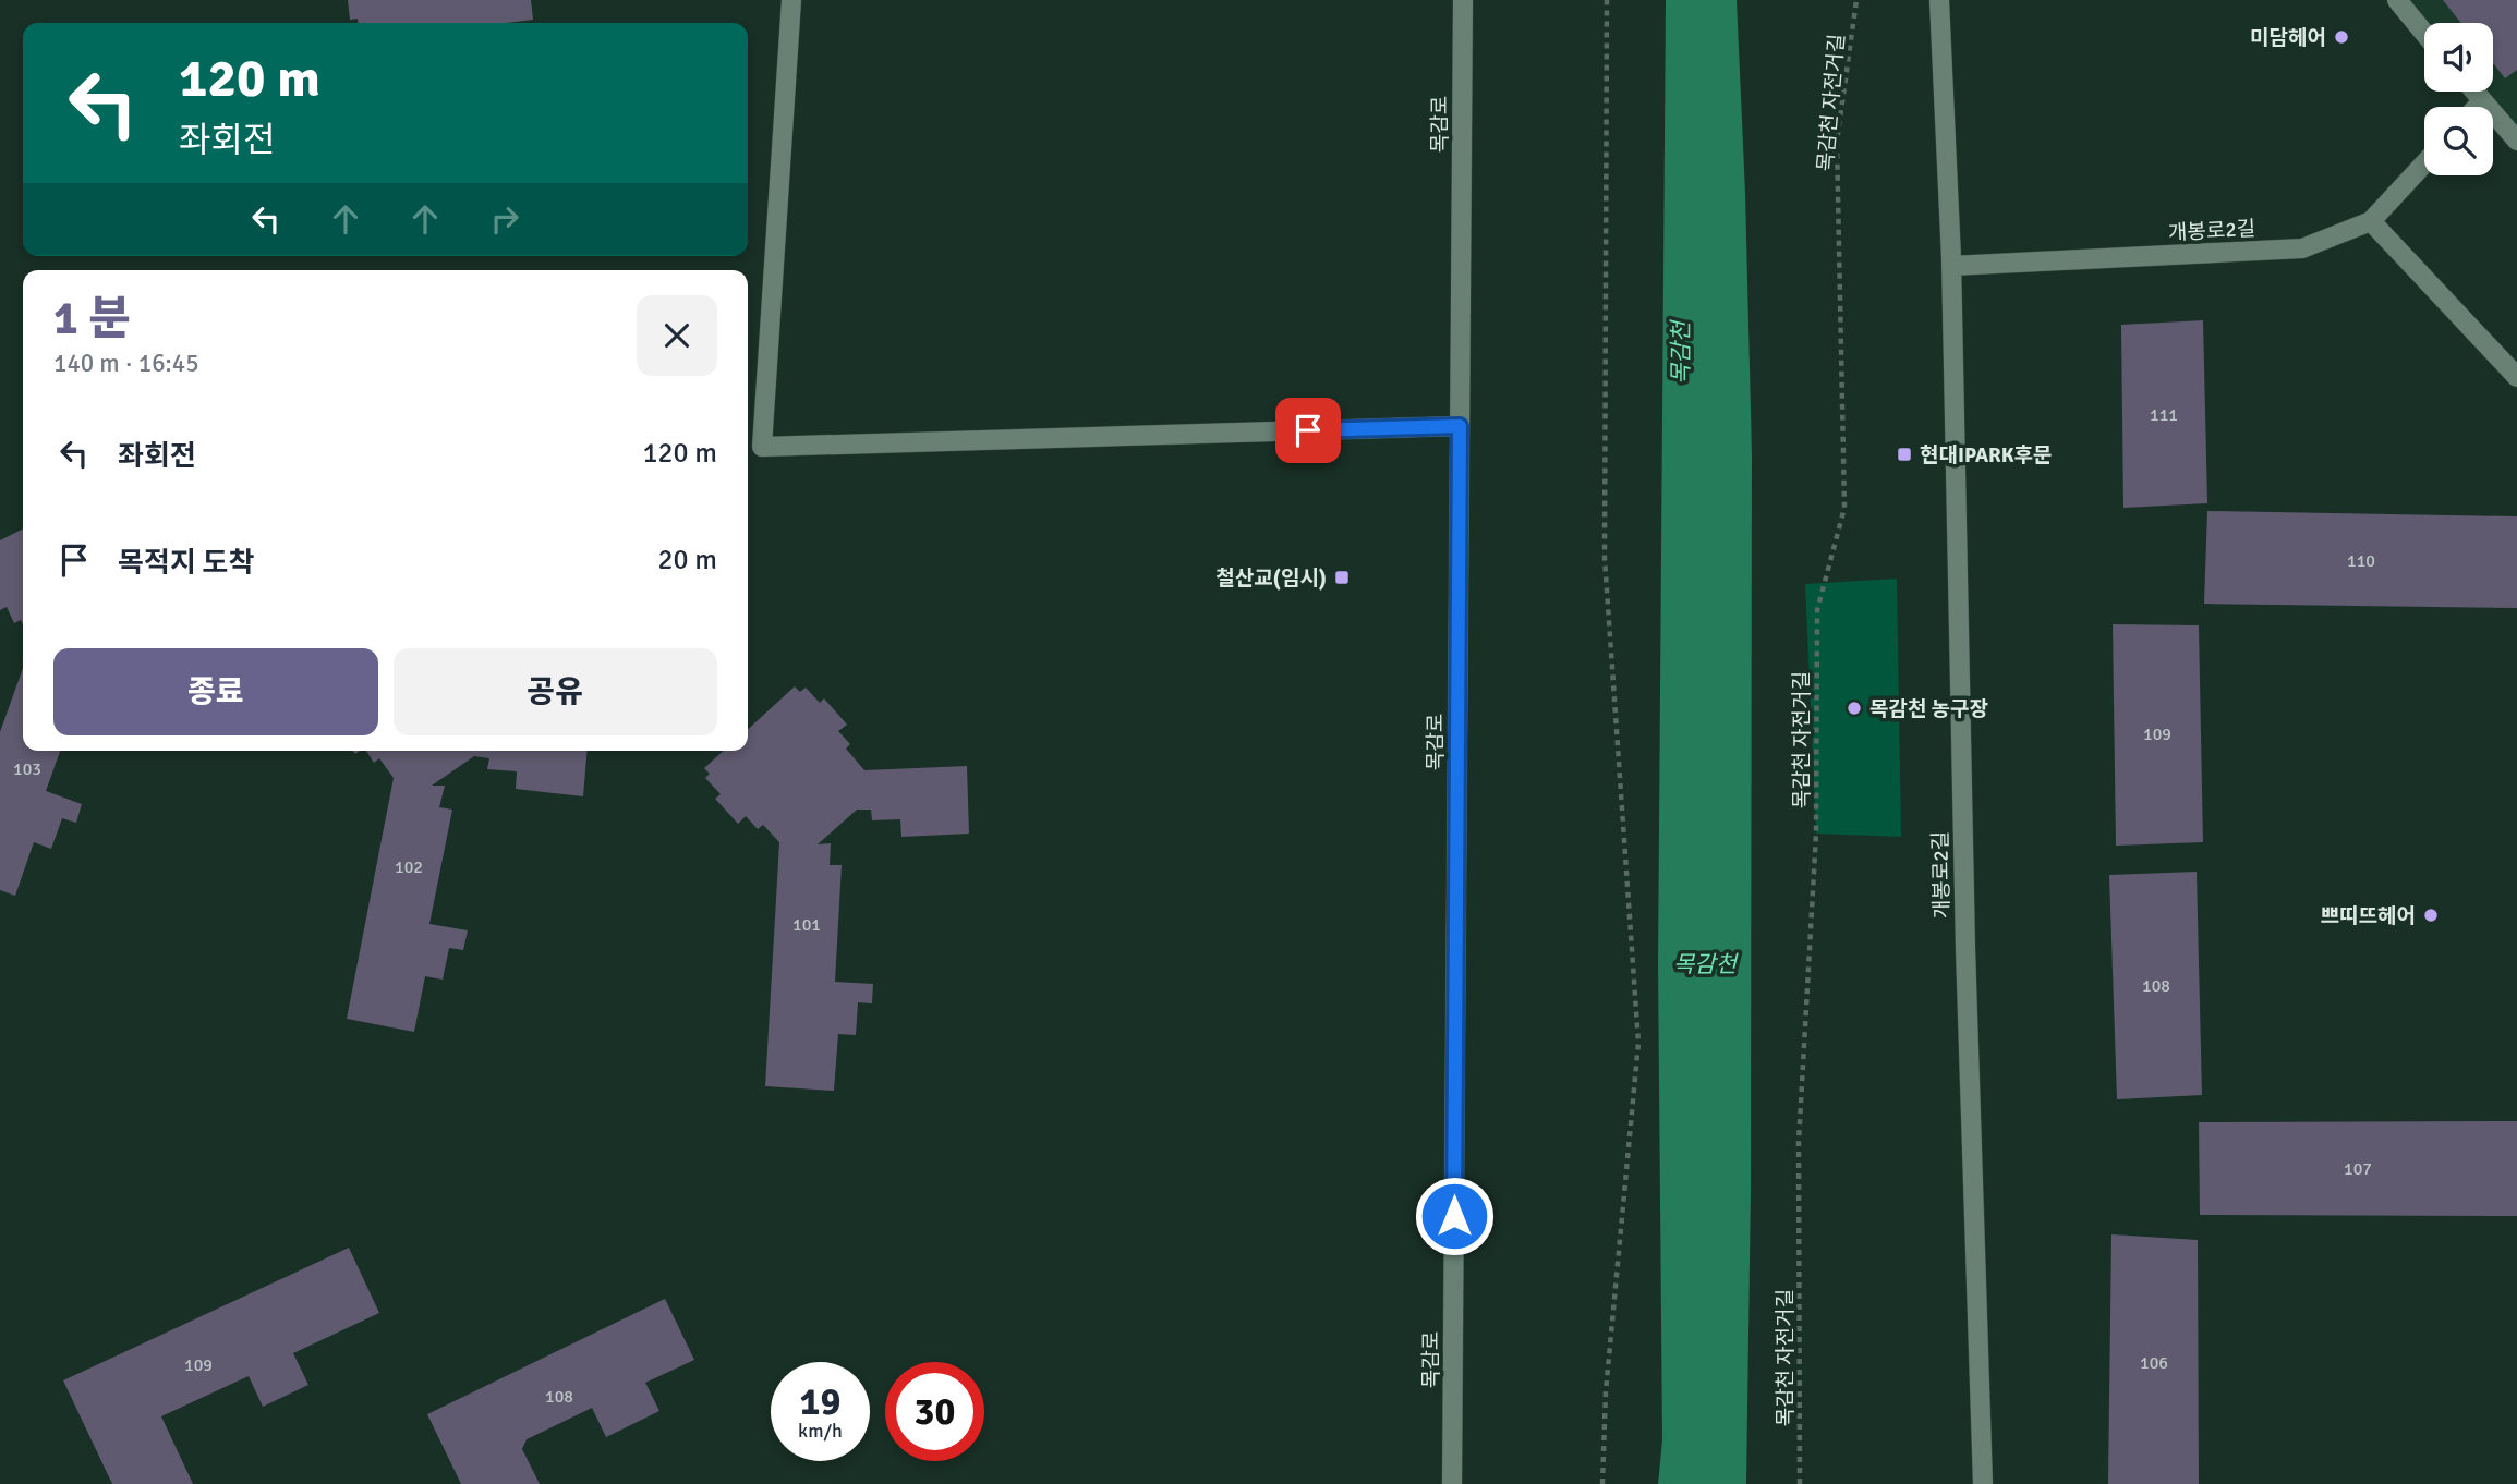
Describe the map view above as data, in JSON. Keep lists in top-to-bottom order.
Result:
{
  "streets": {
    "street": ["목감로", "개봉로2길"],
    "path": ["목감천 자전거길"]
  },
  "water": ["목감천"],
  "places": {
    "other": ["미담헤어", "목감천 농구장", "쁘띠뜨헤어"],
    "transit": ["현대IPARK후문", "철산교(임시)"]
  },
  "house_numbers": [
    "111",
    "110",
    "109",
    "103",
    "102",
    "101",
    "108",
    "107",
    "106",
    "109",
    "108"
  ],
  "page": {
    "turn": ["120 m", "좌회전"],
    "heading": ["1 분", "140 m · 16:45"],
    "list": [
      {
        "name": "좌회전",
        "value": "120 m"
      },
      {
        "name": "목적지 도착",
        "value": "20 m"
      }
    ],
    "buttons": ["종료", "공유"],
    "speed": "19 km/h",
    "limit": "30"
  }
}
